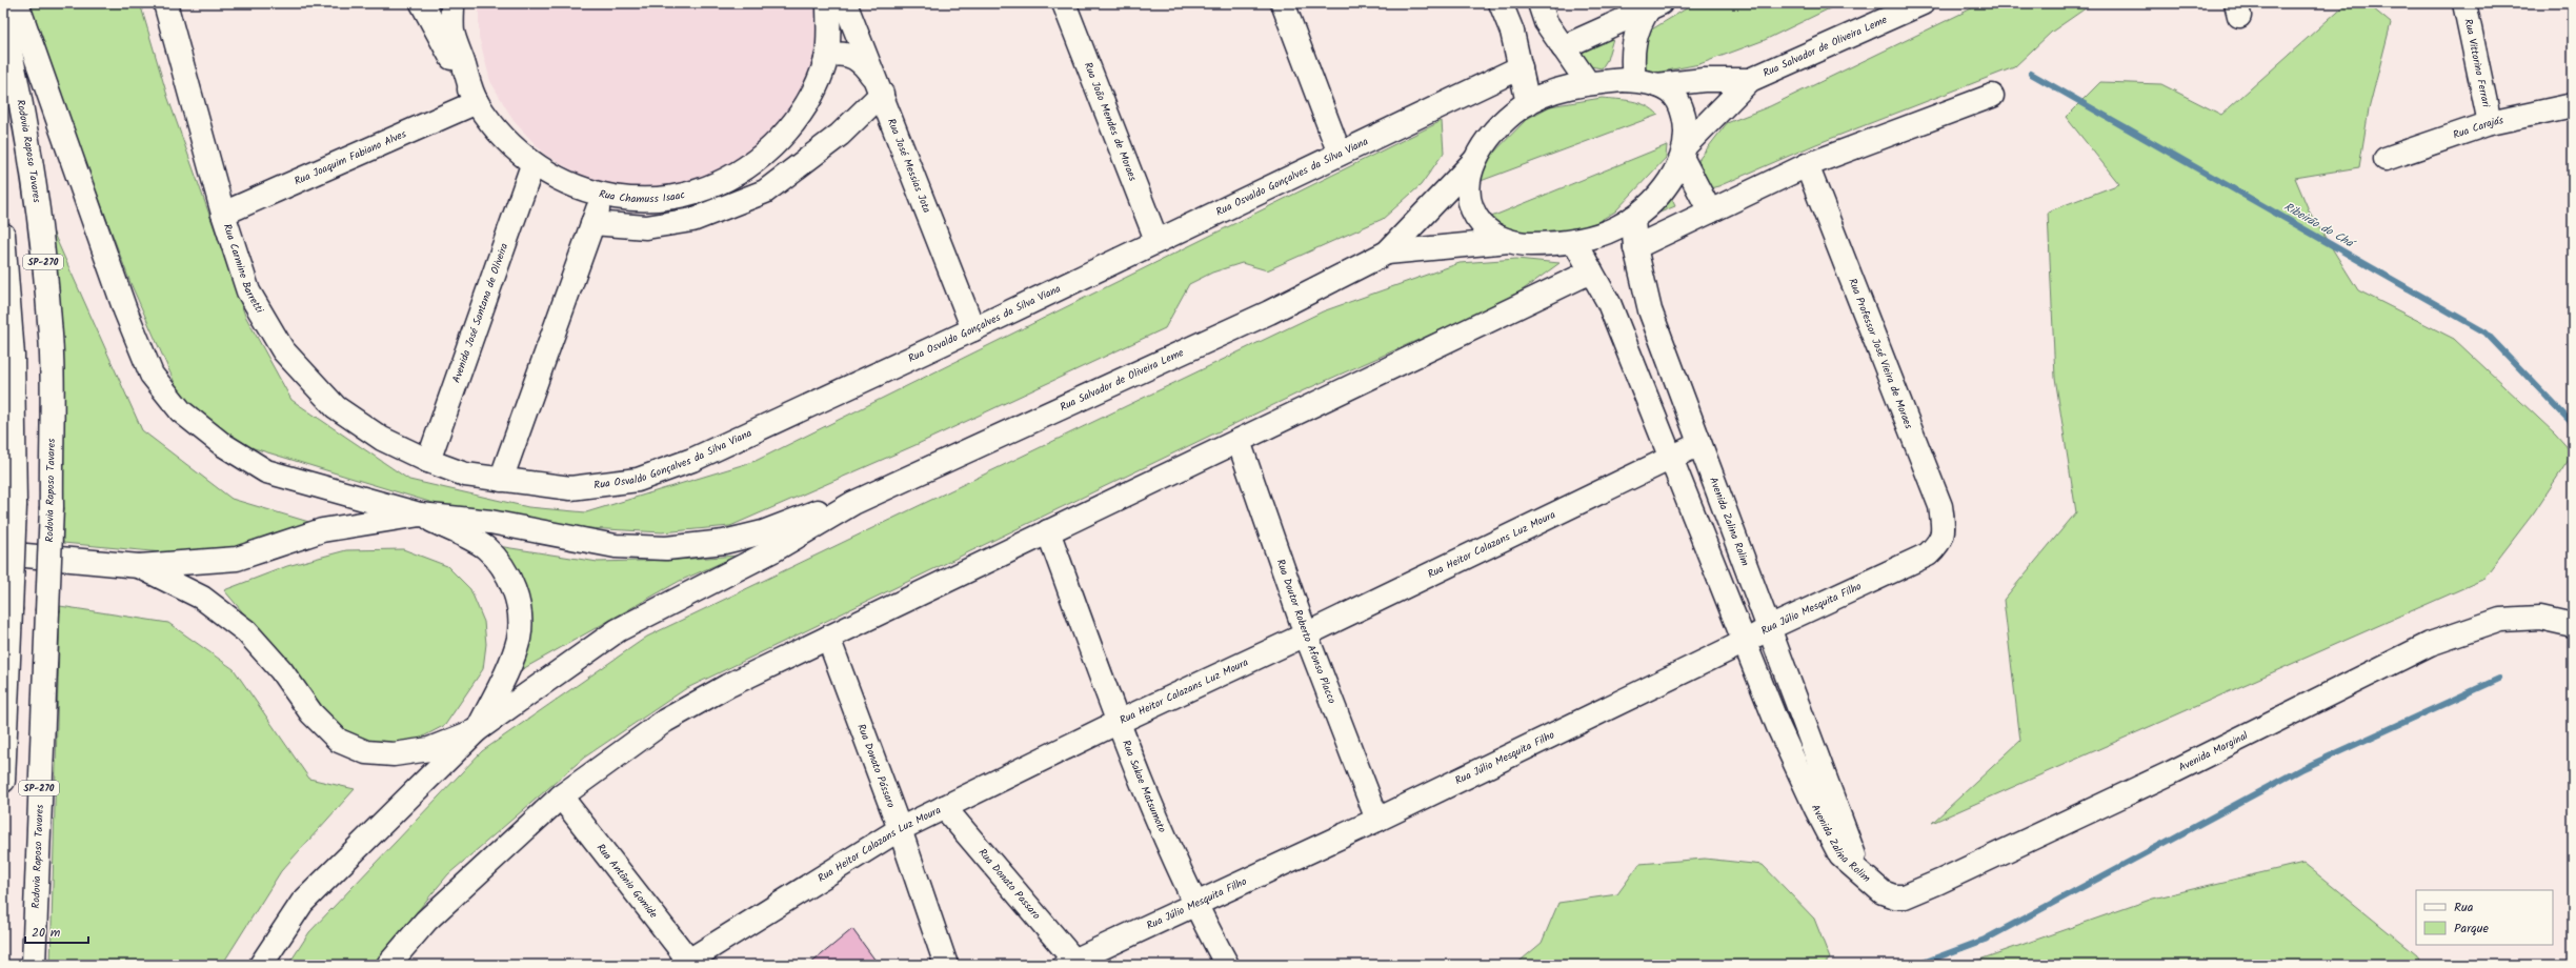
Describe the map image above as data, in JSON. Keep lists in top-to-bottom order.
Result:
{
  "streets": {
    "main road": [
      "Rua Salvador de Oliveira Leme",
      "Rua Vittorino Ferrari",
      "Rua João Mendes de Moraes",
      "Rua Carajás",
      "Rodovia Raposo Tavares",
      "Rua Joaquim Fabiano Alves",
      "Rua José Messias Jota",
      "Rua Osvaldo Gonçalves da Silva Viana",
      "Rua Chamuss Isaac",
      "SP-270",
      "Rua Carmine Barretti",
      "Avenida José Santana de Oliveira",
      "Rua Professor José Vieira de Moraes",
      "Avenida Zalina Rolim",
      "Rua Heitor Calazans Luz Moura",
      "Rua Júlio Mesquita Filho",
      "Rua Doutor Roberto Afonso Placco",
      "Avenida Marginal",
      "Rua Donato Pássaro",
      "Rua Sakae Matsumoto",
      "Rua Antônio Gomide",
      "Rua Donato Passaro"
    ]
  },
  "crossings": [
    ["Rua Vittorino Ferrari", "Rua Carajás"],
    ["Rua João Mendes de Moraes", "Rua Osvaldo Gonçalves da Silva Viana"],
    ["Rua Joaquim Fabiano Alves", "Rua Chamuss Isaac"],
    ["Rua Joaquim Fabiano Alves", "Rua Carmine Barretti"],
    ["Rua José Messias Jota", "Rua Osvaldo Gonçalves da Silva Viana"],
    ["Rua Osvaldo Gonçalves da Silva Viana", "Rua Carmine Barretti"],
    ["Rua Osvaldo Gonçalves da Silva Viana", "Avenida José Santana de Oliveira"],
    ["Rua Chamuss Isaac", "Avenida José Santana de Oliveira"],
    ["Rua Carmine Barretti", "Avenida José Santana de Oliveira"],
    ["Rua Professor José Vieira de Moraes", "Rua Júlio Mesquita Filho"],
    ["Avenida Zalina Rolim", "Rua Heitor Calazans Luz Moura"],
    ["Avenida Zalina Rolim", "Rua Júlio Mesquita Filho"],
    ["Avenida Zalina Rolim", "Avenida Marginal"],
    ["Rua Heitor Calazans Luz Moura", "Rua Doutor Roberto Afonso Placco"],
    ["Rua Heitor Calazans Luz Moura", "Rua Donato Pássaro"],
    ["Rua Heitor Calazans Luz Moura", "Rua Sakae Matsumoto"],
    ["Rua Heitor Calazans Luz Moura", "Rua Antônio Gomide"],
    ["Rua Heitor Calazans Luz Moura", "Rua Donato Passaro"],
    ["Rua Júlio Mesquita Filho", "Rua Doutor Roberto Afonso Placco"],
    ["Rua Júlio Mesquita Filho", "Rua Sakae Matsumoto"],
    ["Rua Júlio Mesquita Filho", "Rua Donato Passaro"]
  ],
  "water": ["Ribeirão do Chá"],
  "legend": ["Rua", "Parque"],
  "scale_bar": "20 m"
}
